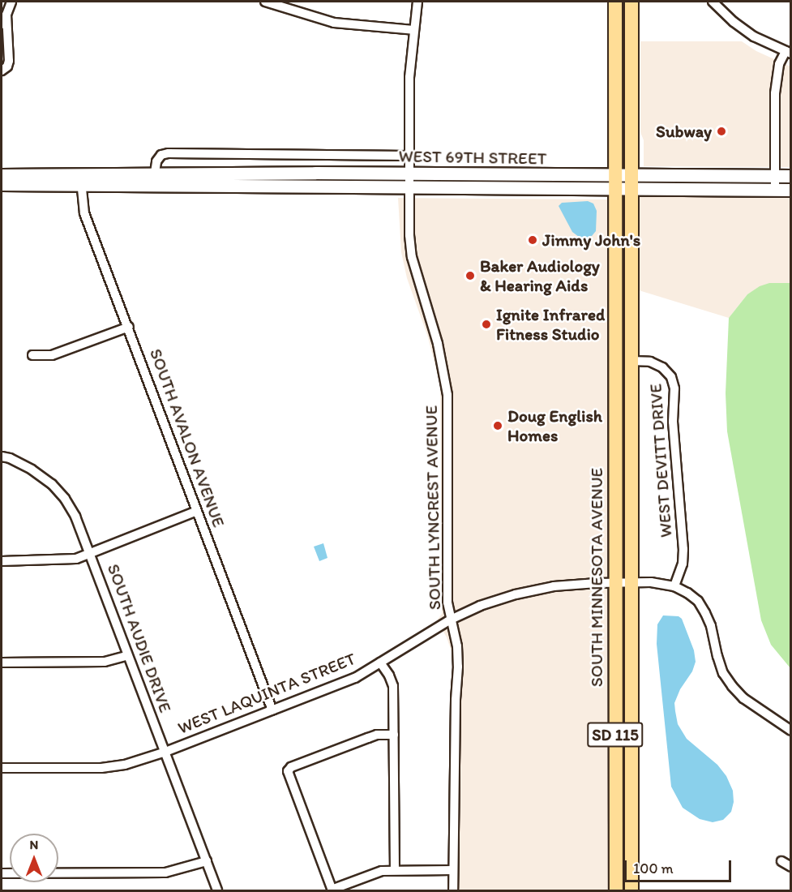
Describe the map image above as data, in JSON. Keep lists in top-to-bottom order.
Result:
{
  "streets": {
    "main road": ["WEST 69TH STREET", "SOUTH MINNESOTA AVENUE", "SD 115"],
    "street": [
      "SOUTH AVALON AVENUE",
      "WEST DEVITT DRIVE",
      "SOUTH LYNCREST AVENUE",
      "SOUTH AUDIE DRIVE",
      "WEST LAQUINTA STREET"
    ]
  },
  "crossings": [
    ["WEST 69TH STREET", "SOUTH AVALON AVENUE"],
    ["WEST 69TH STREET", "SOUTH LYNCREST AVENUE"],
    ["WEST 69TH STREET", "SOUTH MINNESOTA AVENUE"],
    ["SOUTH AVALON AVENUE", "WEST LAQUINTA STREET"],
    ["WEST DEVITT DRIVE", "SOUTH MINNESOTA AVENUE"],
    ["WEST DEVITT DRIVE", "WEST LAQUINTA STREET"],
    ["SOUTH LYNCREST AVENUE", "WEST LAQUINTA STREET"],
    ["SOUTH MINNESOTA AVENUE", "WEST LAQUINTA STREET"],
    ["SOUTH AUDIE DRIVE", "WEST LAQUINTA STREET"]
  ],
  "places": [
    "Subway",
    "Jimmy John's",
    "Baker Audiology & Hearing Aids",
    "Ignite Infrared Fitness Studio",
    "Doug English Homes"
  ],
  "scale_bar": "100 m",
  "north": "top"
}
